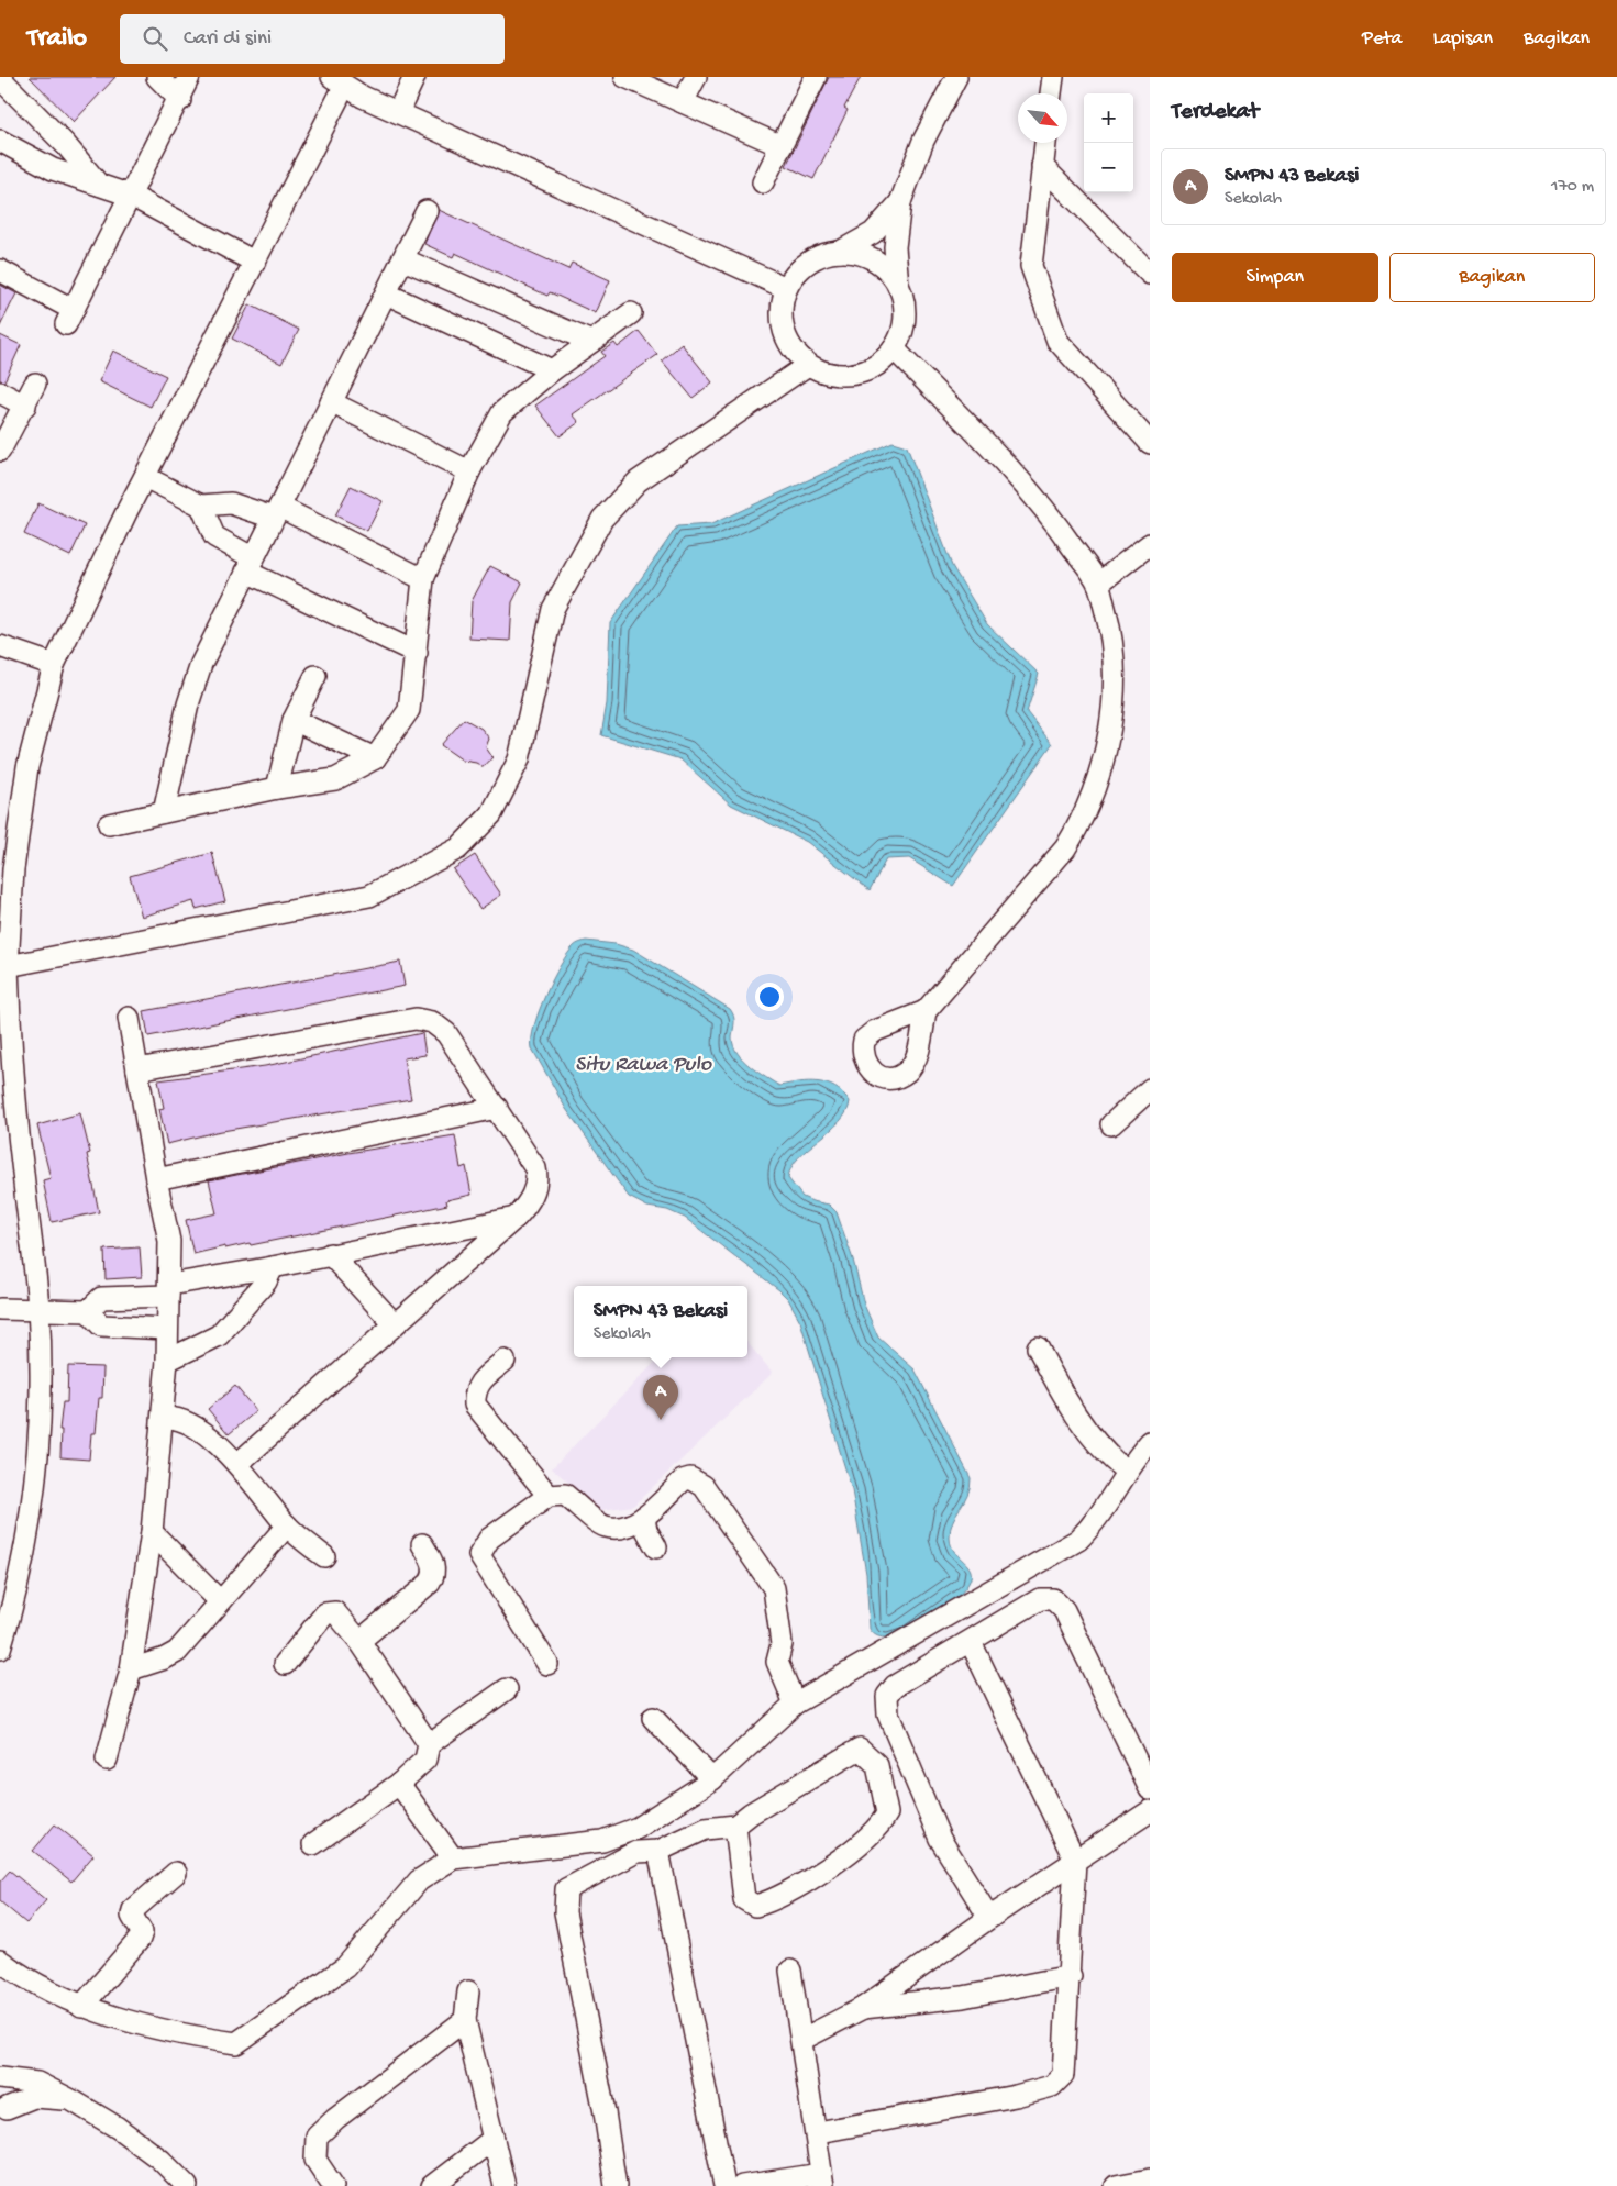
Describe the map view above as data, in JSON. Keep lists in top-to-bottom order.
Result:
{
  "water": ["Situ Rawa Pulo"],
  "north": "bottom right",
  "page": {
    "header": "Trailo",
    "search": "Cari di sini",
    "nav": ["Peta", "Lapisan", "Bagikan"],
    "heading": "Terdekat",
    "map_buttons": ["+", "−"],
    "list": [
      {
        "mark": "A",
        "name": "SMPN 43 Bekasi",
        "note": "Sekolah",
        "value": "170 m"
      }
    ],
    "buttons": ["Simpan", "Bagikan"],
    "popup": ["SMPN 43 Bekasi", "Sekolah"],
    "pins": "A"
  }
}
